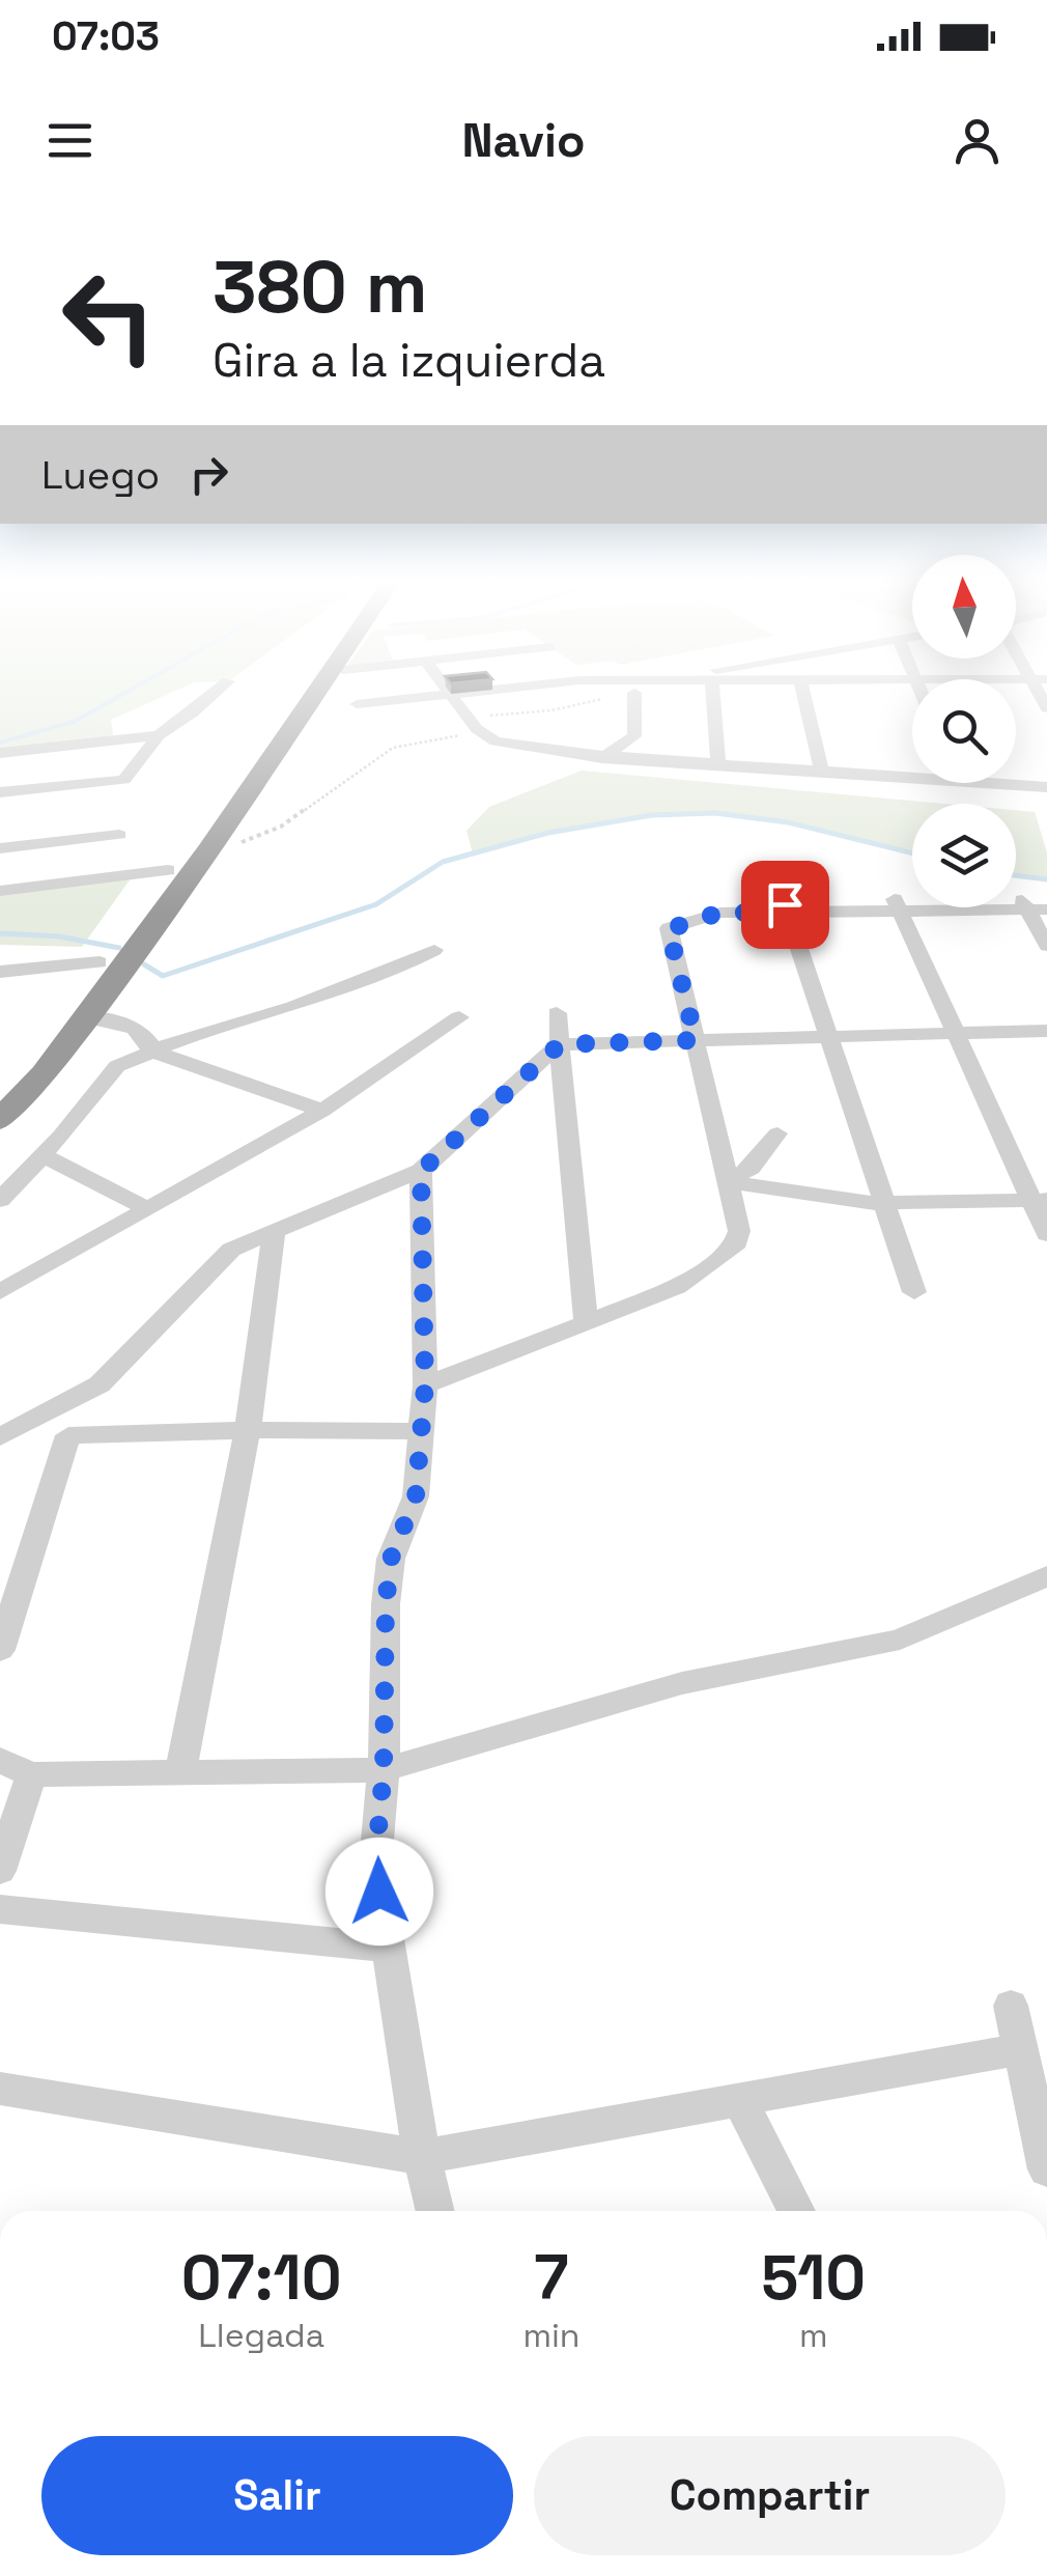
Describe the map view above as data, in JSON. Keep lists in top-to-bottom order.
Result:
{
  "north": "top",
  "page": {
    "status": "07:03",
    "header": "Navio",
    "turn": ["380 m", "Gira a la izquierda"],
    "then": "Luego",
    "eta": [
      "07:10",
      "Llegada",
      "7",
      "min",
      "510",
      "m"
    ],
    "buttons": ["Salir", "Compartir"]
  }
}
